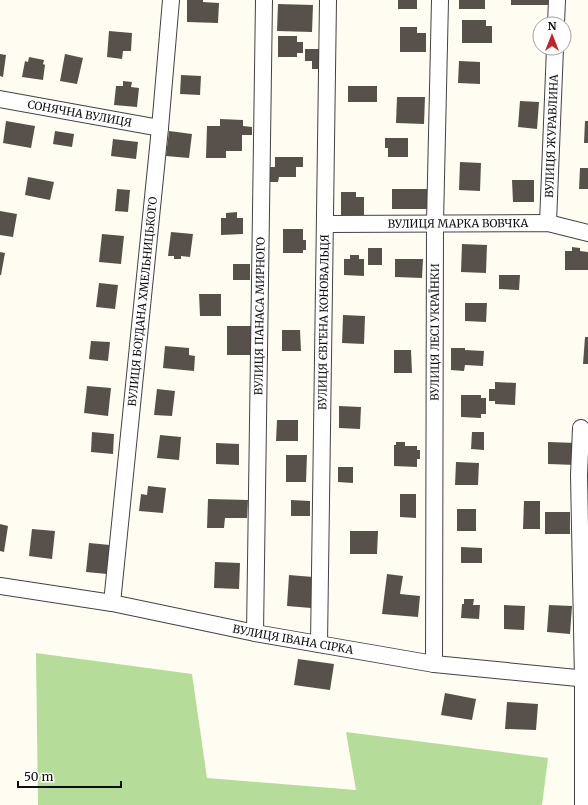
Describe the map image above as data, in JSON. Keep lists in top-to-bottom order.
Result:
{
  "streets": {
    "street": [
      "СОНЯЧНА ВУЛИЦЯ",
      "ВУЛИЦЯ ЖУРАВЛИНА",
      "ВУЛИЦЯ МАРКА ВОВЧКА",
      "ВУЛИЦЯ БОГДАНА ХМЕЛЬНИЦЬКОГО",
      "ВУЛИЦЯ ПАНАСА МИРНОГО",
      "ВУЛИЦЯ ЄВГЕНА КОНОВАЛЬЦЯ",
      "ВУЛИЦЯ ЛЕСІ УКРАЇНКИ",
      "ВУЛИЦЯ ІВАНА СІРКА"
    ]
  },
  "crossings": [
    ["СОНЯЧНА ВУЛИЦЯ", "ВУЛИЦЯ БОГДАНА ХМЕЛЬНИЦЬКОГО"],
    ["ВУЛИЦЯ ЖУРАВЛИНА", "ВУЛИЦЯ МАРКА ВОВЧКА"],
    ["ВУЛИЦЯ МАРКА ВОВЧКА", "ВУЛИЦЯ ЄВГЕНА КОНОВАЛЬЦЯ"],
    ["ВУЛИЦЯ МАРКА ВОВЧКА", "ВУЛИЦЯ ЛЕСІ УКРАЇНКИ"],
    ["ВУЛИЦЯ БОГДАНА ХМЕЛЬНИЦЬКОГО", "ВУЛИЦЯ ІВАНА СІРКА"],
    ["ВУЛИЦЯ ПАНАСА МИРНОГО", "ВУЛИЦЯ ІВАНА СІРКА"],
    ["ВУЛИЦЯ ЄВГЕНА КОНОВАЛЬЦЯ", "ВУЛИЦЯ ІВАНА СІРКА"],
    ["ВУЛИЦЯ ЛЕСІ УКРАЇНКИ", "ВУЛИЦЯ ІВАНА СІРКА"]
  ],
  "scale_bar": "50 m",
  "north": "top"
}
